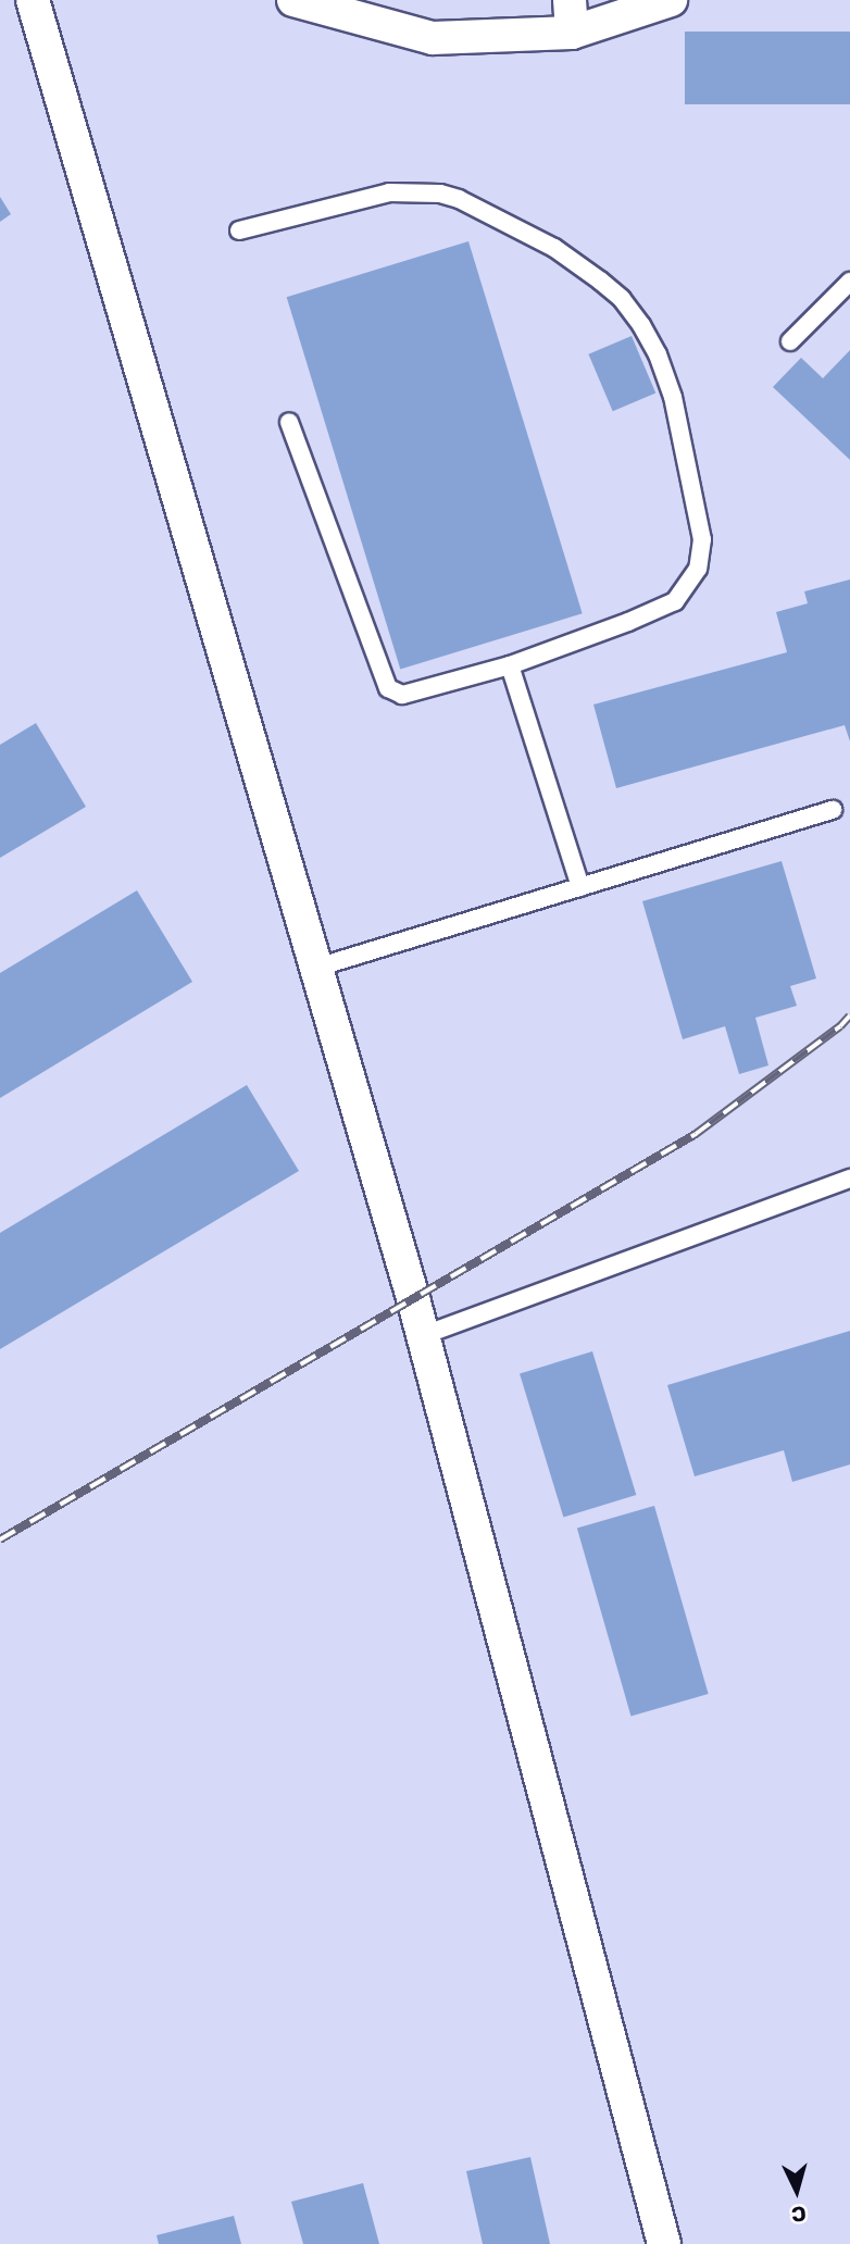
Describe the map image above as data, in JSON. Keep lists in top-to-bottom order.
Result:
{
  "north": "bottom"
}
